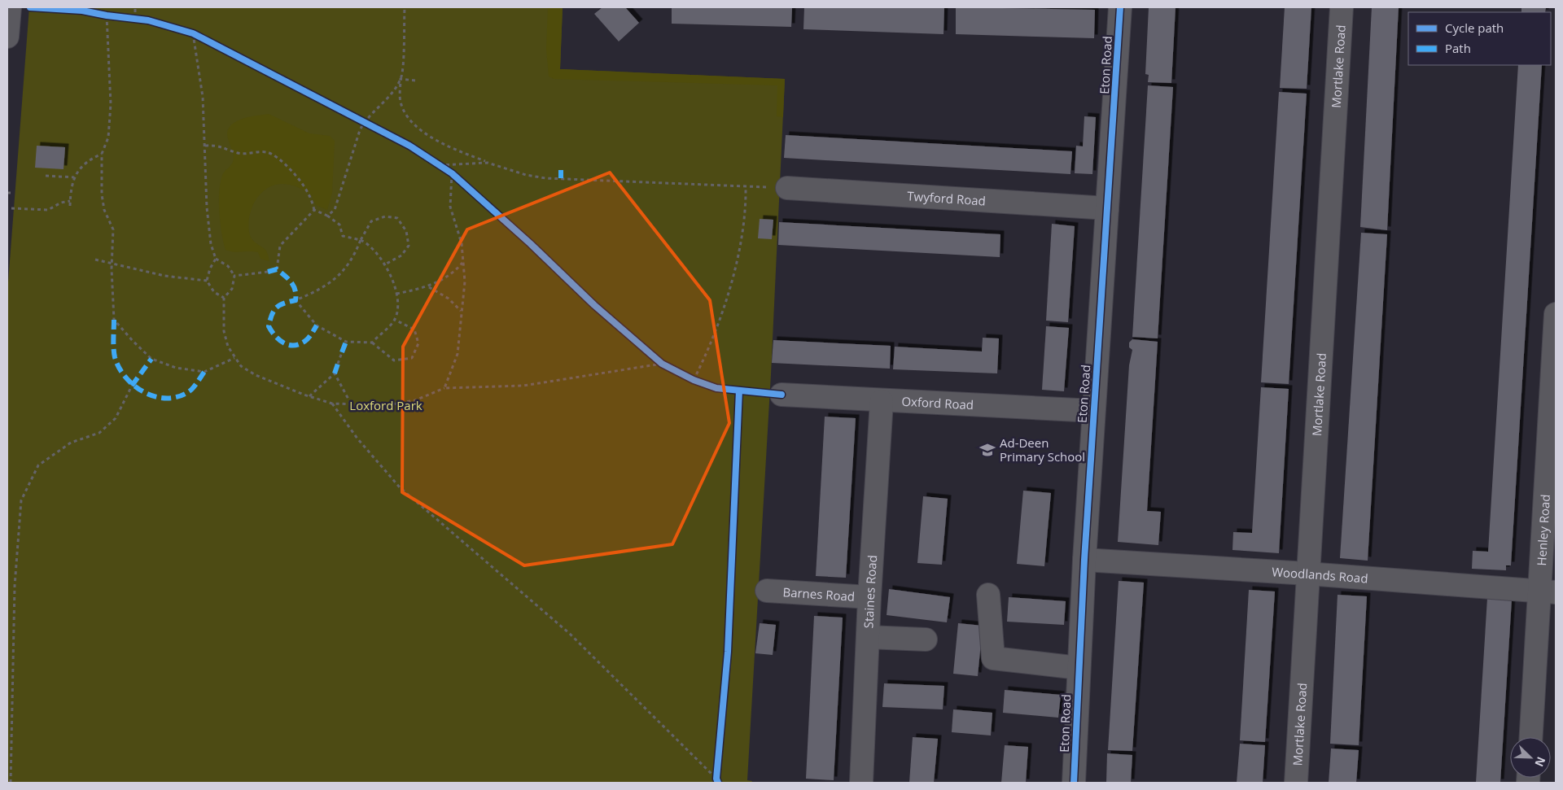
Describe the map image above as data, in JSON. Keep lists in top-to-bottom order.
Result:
{
  "streets": {
    "street": [
      "Eton Road",
      "Mortlake Road",
      "Twyford Road",
      "Oxford Road",
      "Henley Road",
      "Woodlands Road",
      "Staines Road",
      "Barnes Road"
    ]
  },
  "crossings": [
    ["Eton Road", "Twyford Road"],
    ["Eton Road", "Oxford Road"],
    ["Eton Road", "Woodlands Road"],
    ["Mortlake Road", "Woodlands Road"],
    ["Oxford Road", "Staines Road"],
    ["Henley Road", "Woodlands Road"],
    ["Staines Road", "Barnes Road"]
  ],
  "parks": ["Loxford Park"],
  "places": {
    "school or university": ["Ad-Deen Primary School"]
  },
  "legend": ["Cycle path", "Path"],
  "north": "bottom right"
}
